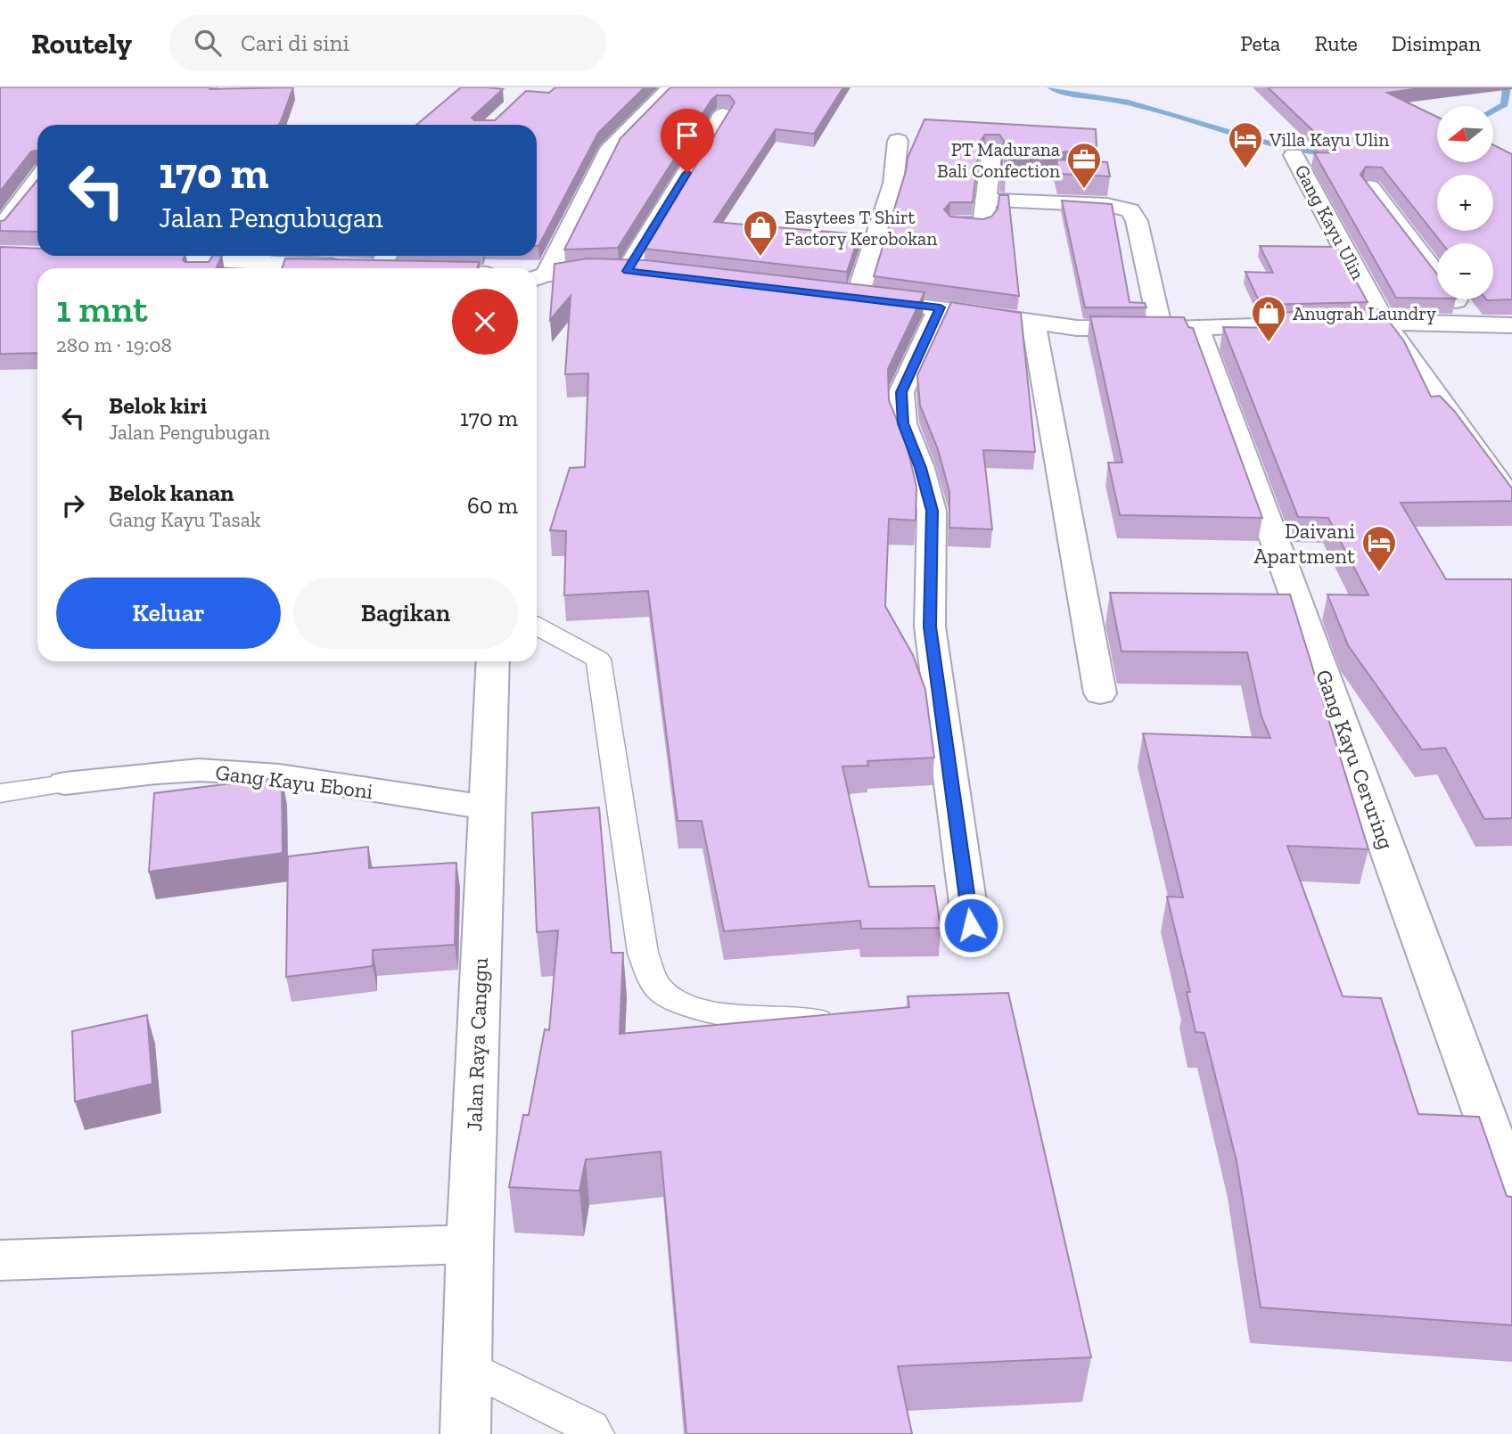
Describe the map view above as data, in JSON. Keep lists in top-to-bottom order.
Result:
{
  "streets": {
    "street": [
      "Gang Kayu Ulin",
      "Gang Kayu Ceruring",
      "Gang Kayu Eboni",
      "Jalan Raya Canggu"
    ]
  },
  "crossings": [
    ["Gang Kayu Eboni", "Jalan Raya Canggu"]
  ],
  "places": {
    "hotel": ["Villa Kayu Ulin", "Daivani Apartment"],
    "office": ["PT Madurana Bali Confection"],
    "shop": ["Easytees T Shirt Factory Kerobokan", "Anugrah Laundry"]
  },
  "north": "left",
  "page": {
    "header": "Routely",
    "search": "Cari di sini",
    "nav": ["Peta", "Rute", "Disimpan"],
    "map_buttons": ["+", "−"],
    "turn": ["170 m", "Jalan Pengubugan"],
    "heading": ["1 mnt", "280 m · 19:08"],
    "list": [
      {
        "name": "Belok kiri",
        "note": "Jalan Pengubugan",
        "value": "170 m"
      },
      {
        "name": "Belok kanan",
        "note": "Gang Kayu Tasak",
        "value": "60 m"
      }
    ],
    "buttons": ["Keluar", "Bagikan"]
  }
}
